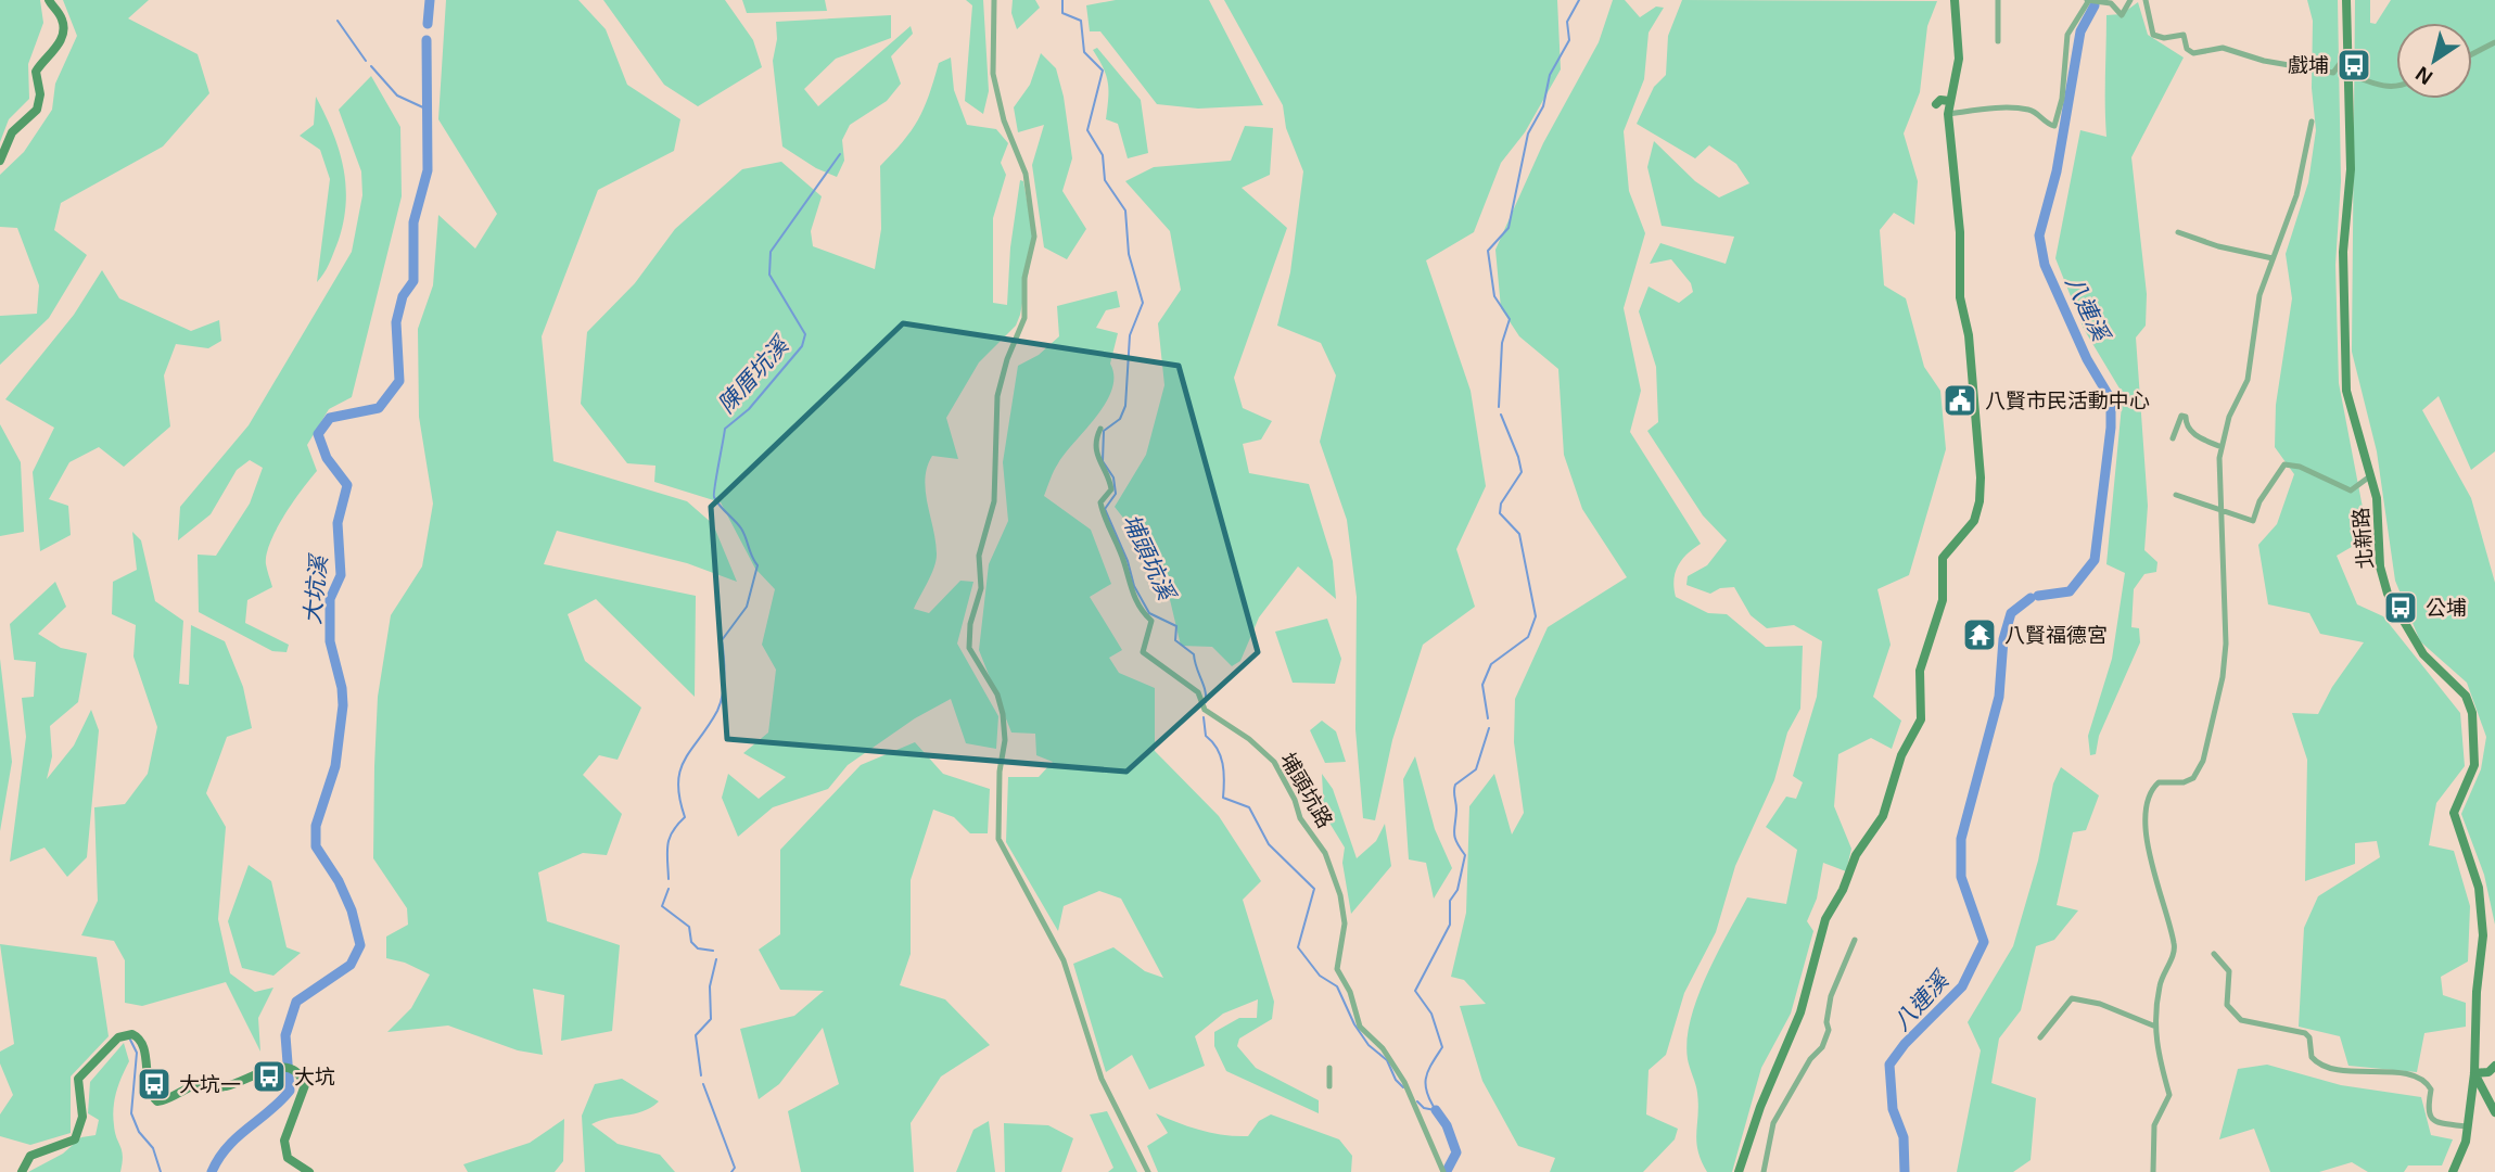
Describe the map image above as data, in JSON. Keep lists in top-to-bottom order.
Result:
{
  "streets": {
    "street": ["北新路", "埔頭坑路"]
  },
  "water": [
    "八連溪",
    "陳厝坑溪",
    "埔頭坑溪",
    "大坑溪"
  ],
  "places": {
    "bus stop": [
      "戲埔",
      "公埔",
      "大坑",
      "大坑一"
    ],
    "public building": ["八賢市民活動中心"],
    "temple": ["八賢福德宮"]
  },
  "north": "bottom left"
}
